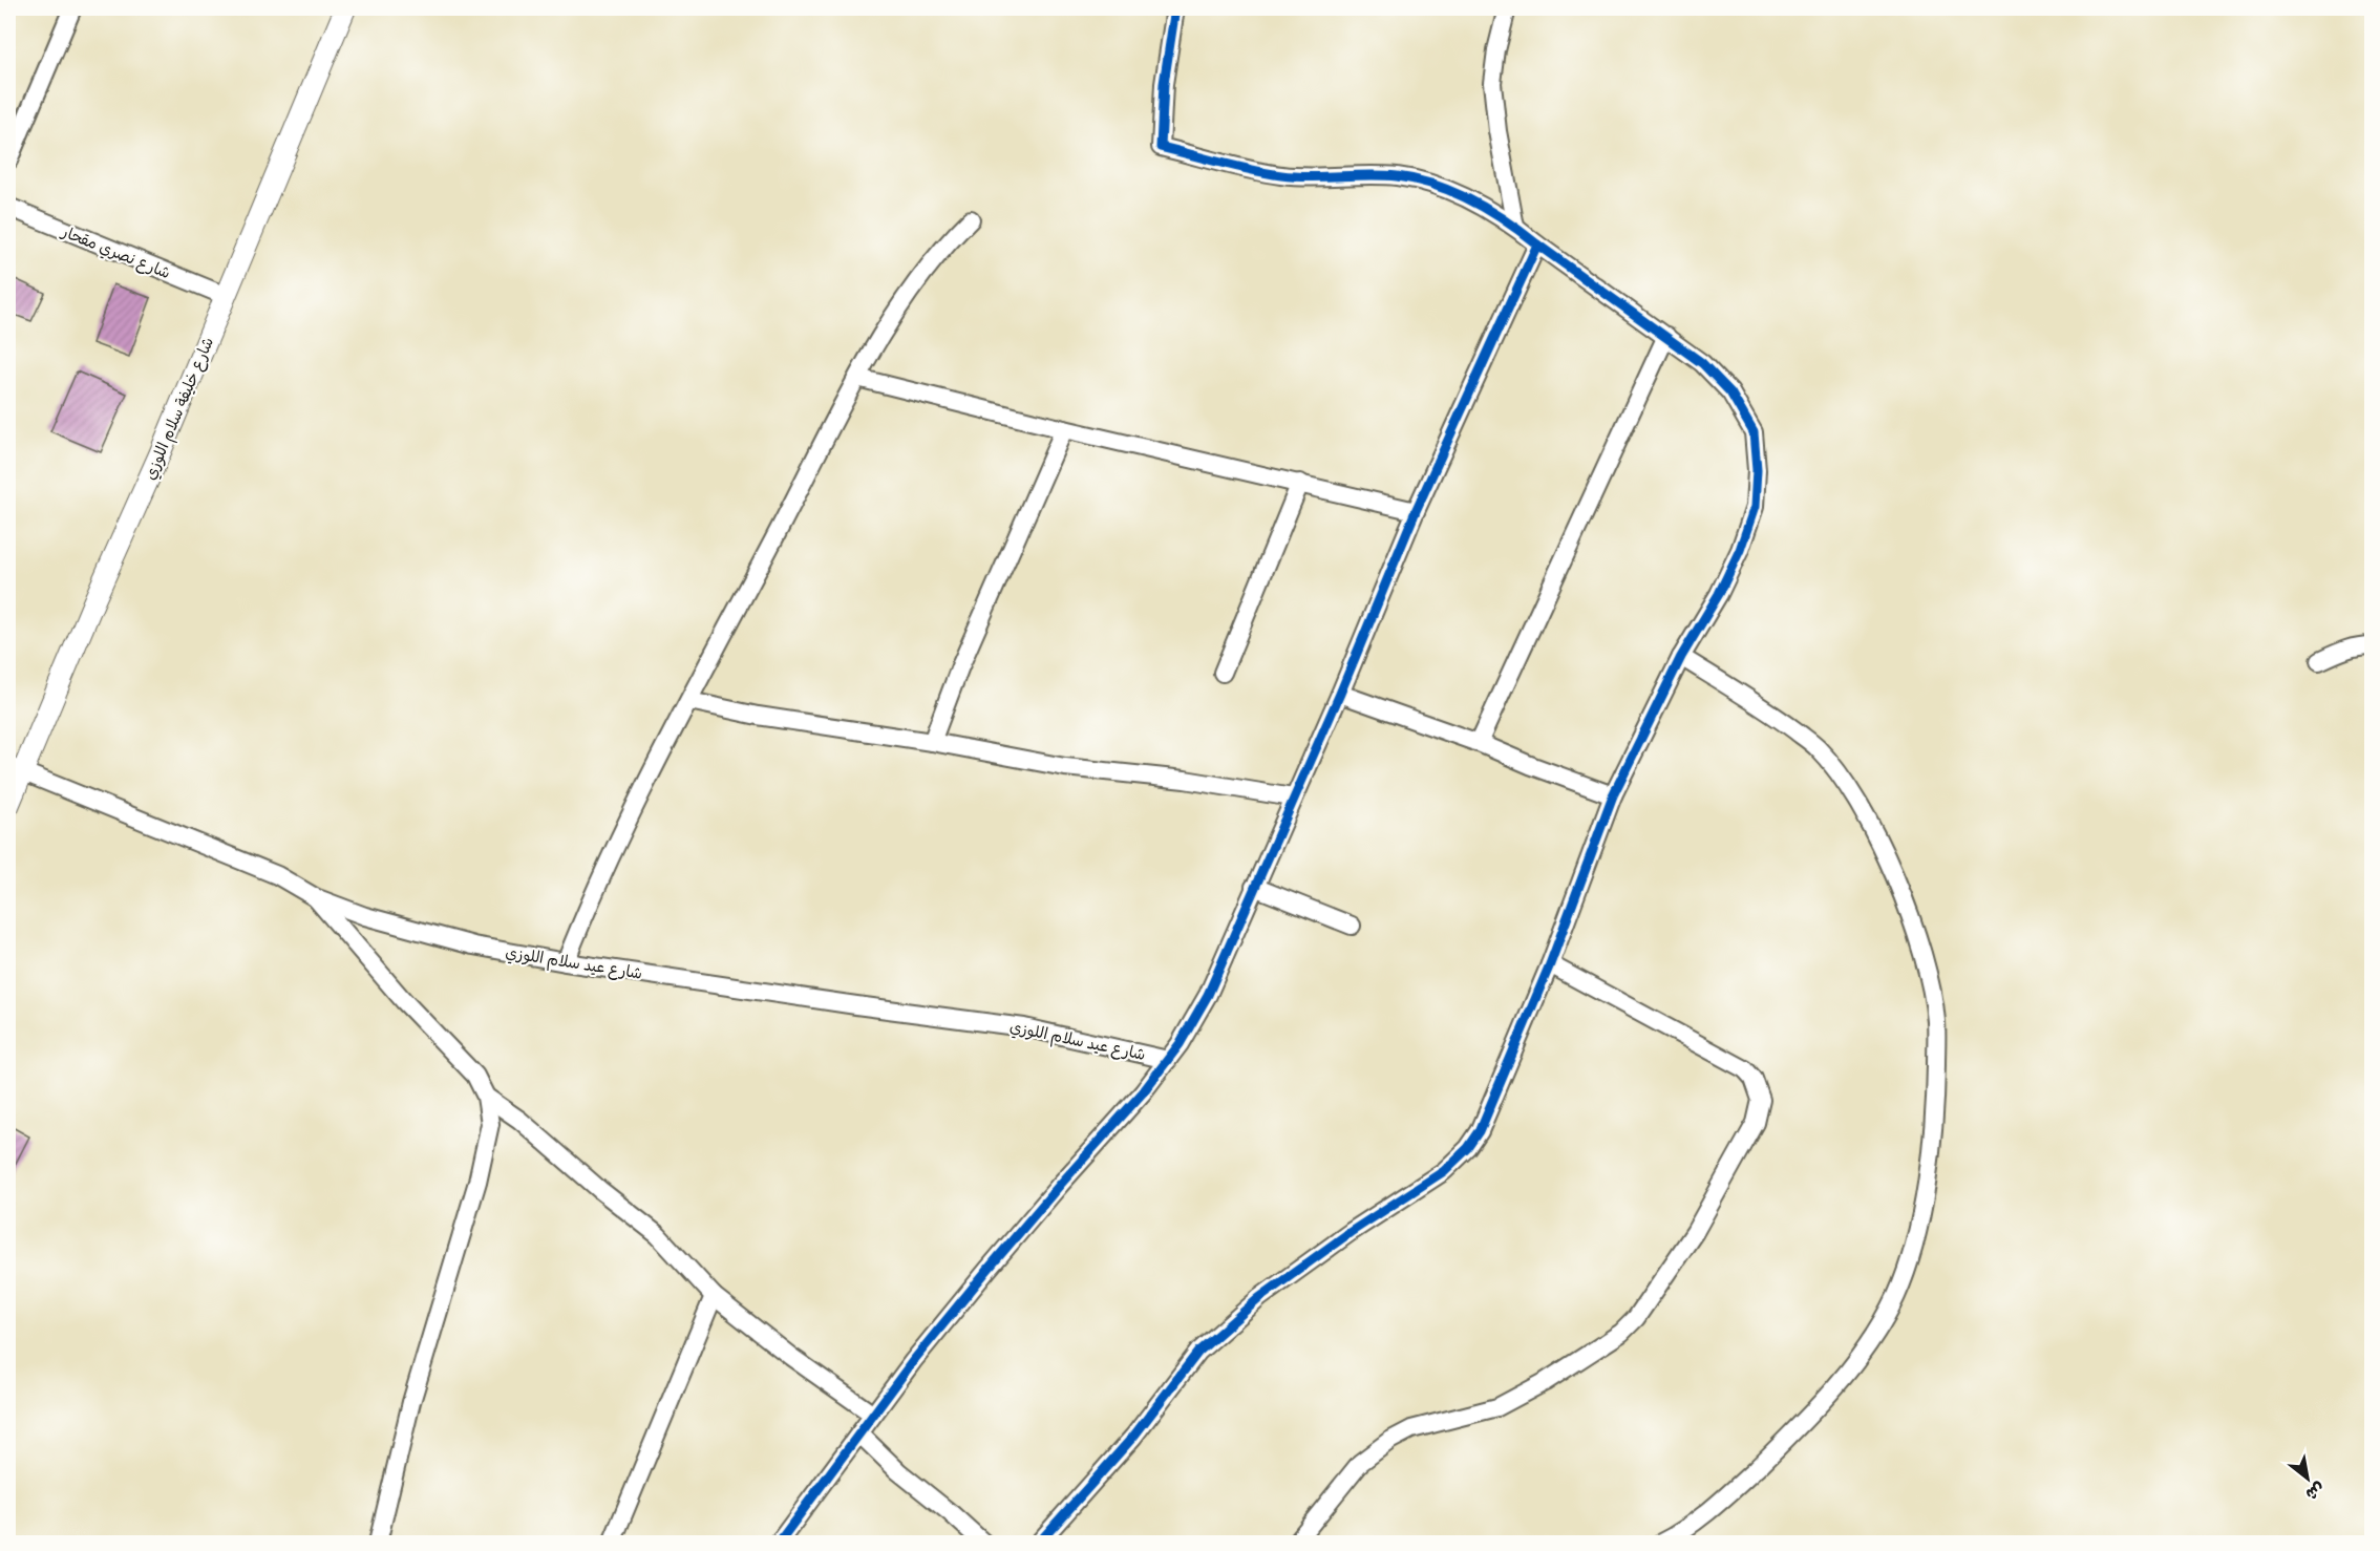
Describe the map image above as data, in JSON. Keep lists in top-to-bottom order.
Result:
{
  "streets": {
    "street": ["شارع نصري مقحار", "شارع خليفة سلام اللوزي", "شارع عيد سلام اللوزي"]
  },
  "crossings": [
    ["شارع نصري مقحار", "شارع خليفة سلام اللوزي"],
    ["شارع خليفة سلام اللوزي", "شارع عيد سلام اللوزي"]
  ],
  "north": "bottom right"
}
